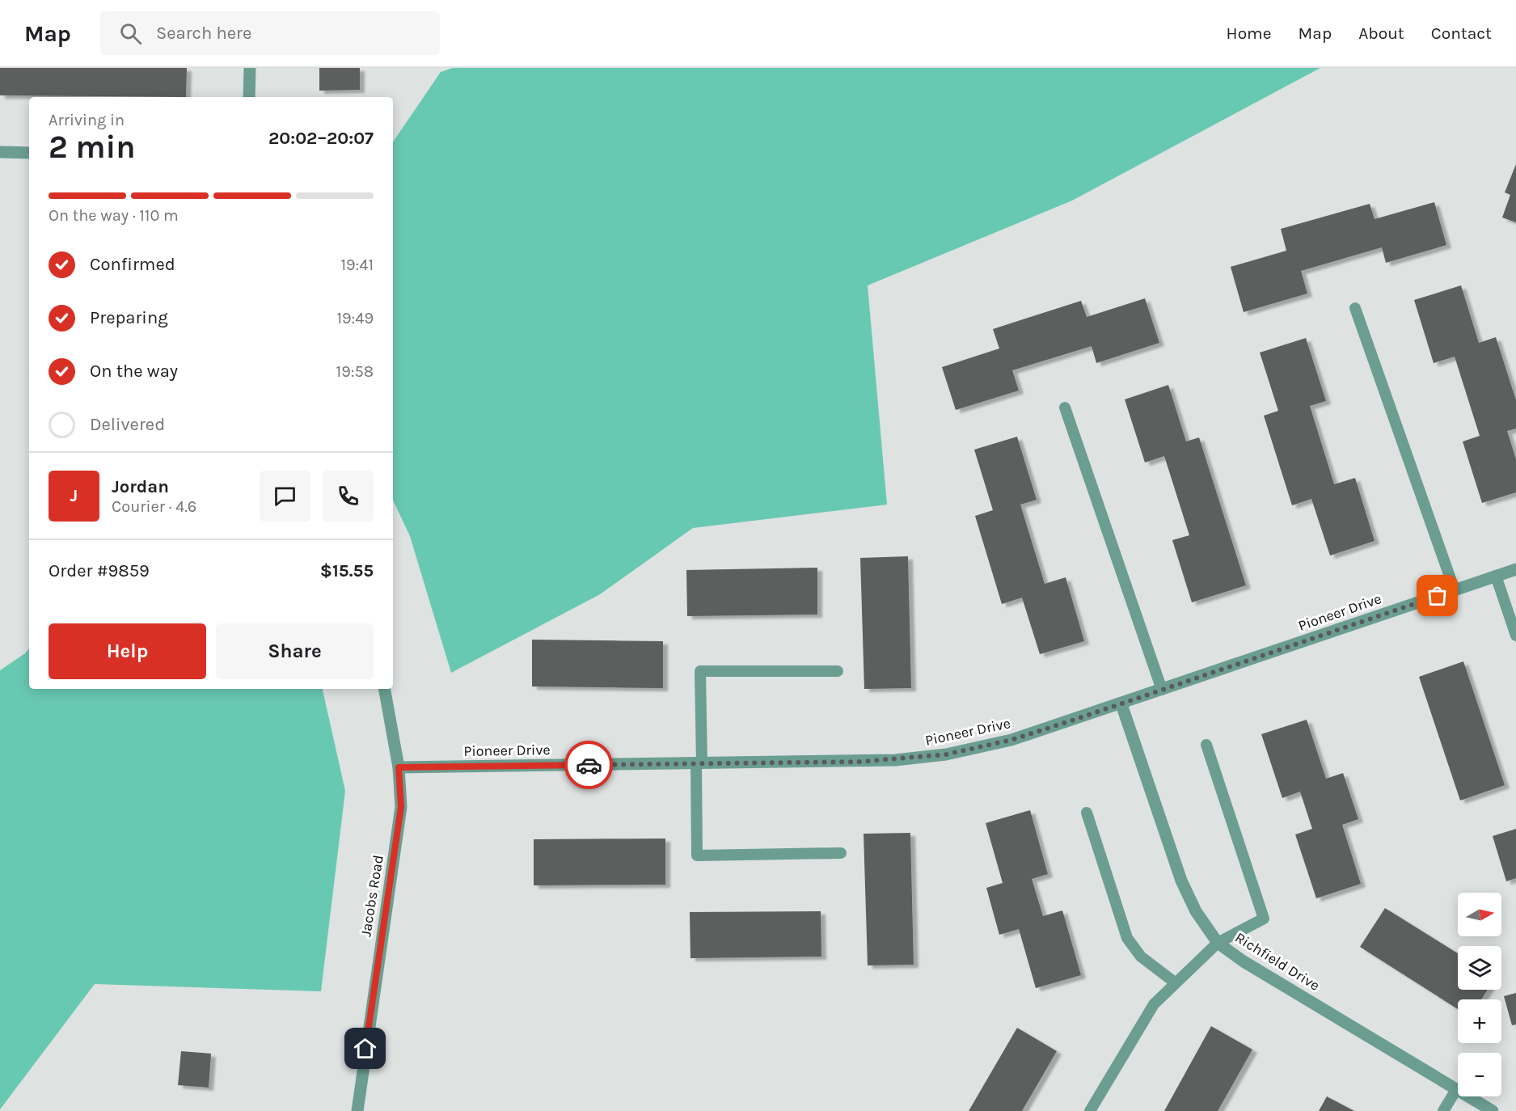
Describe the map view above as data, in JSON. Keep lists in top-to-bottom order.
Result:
{
  "streets": {
    "street": ["Pioneer Drive", "Jacobs Road", "Richfield Drive"]
  },
  "crossings": [
    ["Pioneer Drive", "Jacobs Road"],
    ["Pioneer Drive", "Richfield Drive"]
  ],
  "north": "right",
  "page": {
    "header": "Map",
    "search": "Search here",
    "nav": [
      "Home",
      "Map",
      "About",
      "Contact"
    ],
    "heading": ["2 min", "Arriving in", "20:02–20:07"],
    "panel": [
      "Jordan",
      "Courier · 4.6",
      "Order #9859",
      "$15.55"
    ],
    "bar": "On the way · 110 m",
    "list": [
      ["Confirmed", "19:41"],
      ["Preparing", "19:49"],
      ["On the way", "19:58"],
      "Delivered"
    ],
    "round": "J",
    "buttons": ["Help", "Share"],
    "map_buttons": ["+", "−"]
  }
}
